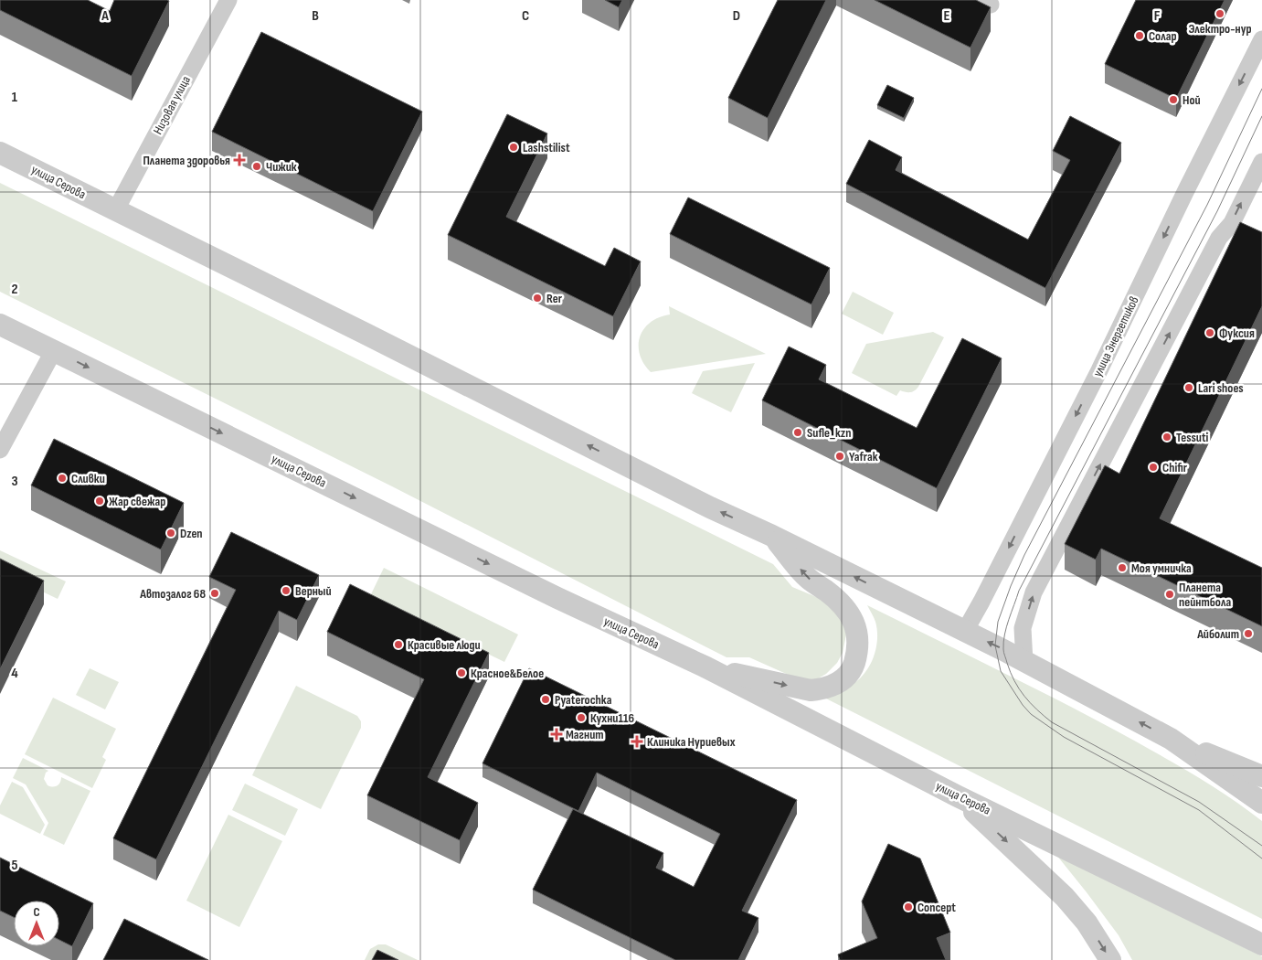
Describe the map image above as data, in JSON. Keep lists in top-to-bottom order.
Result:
{
  "streets": {
    "street": ["Низовая улица", "улица Серова", "улица Энергетиков"]
  },
  "crossings": [
    ["Низовая улица", "улица Серова"],
    ["улица Серова", "улица Энергетиков"]
  ],
  "places": {
    "other": [
      "Электро-нур",
      "Солар",
      "Ной",
      "Lashstilist",
      "Чижик",
      "Rer",
      "Фуксия",
      "Lari shoes",
      "Sufle_kzn",
      "Tessuti",
      "Yafrak",
      "Chifir",
      "Сливки",
      "Жар свежар",
      "Dzen",
      "Моя умничка",
      "Верный",
      "Автозалог 68",
      "Планета пейнтбола",
      "Айболит",
      "Красивые люди",
      "Красное&Белое",
      "Pyaterochka",
      "Кухни116",
      "Concept"
    ],
    "health": ["Планета здоровья", "Магнит", "Клиника Нуриевых"]
  },
  "north": "top",
  "grid": {
    "columns": [
      "A",
      "B",
      "C",
      "D",
      "E",
      "F"
    ],
    "rows": [
      "1",
      "2",
      "3",
      "4",
      "5"
    ]
  }
}
